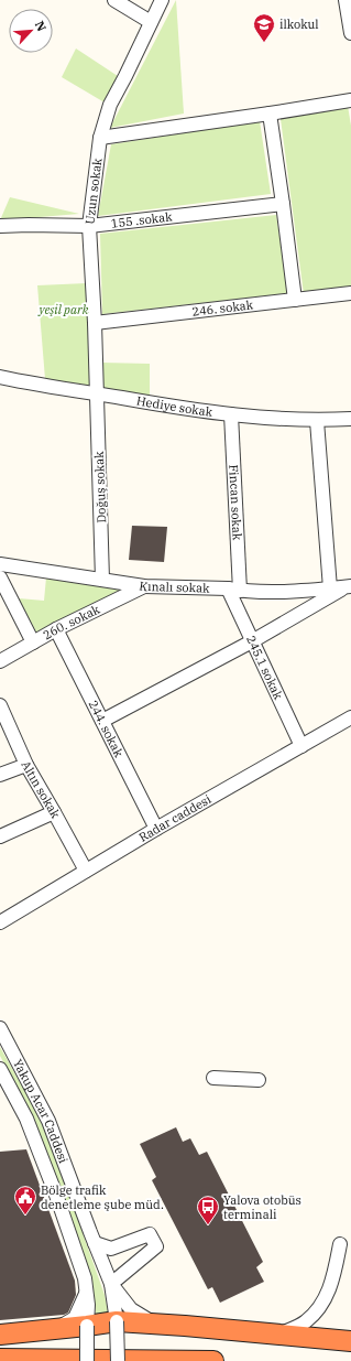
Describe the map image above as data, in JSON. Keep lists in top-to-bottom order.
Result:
{
  "streets": {
    "street": [
      "Uzun sokak",
      "155 .sokak",
      "246. sokak",
      "Hediye sokak",
      "Doğuş sokak",
      "Fincan sokak",
      "Kınalı sokak",
      "260. sokak",
      "245.1 sokak",
      "244. sokak",
      "Altın sokak",
      "Radar caddesi",
      "Yakup Acar Caddesi"
    ]
  },
  "crossings": [
    ["Uzun sokak", "155 .sokak"],
    ["Uzun sokak", "246. sokak"],
    ["Uzun sokak", "Hediye sokak"],
    ["Uzun sokak", "Doğuş sokak"],
    ["Hediye sokak", "Doğuş sokak"],
    ["Hediye sokak", "Fincan sokak"],
    ["Doğuş sokak", "Kınalı sokak"],
    ["Fincan sokak", "Kınalı sokak"],
    ["Fincan sokak", "245.1 sokak"],
    ["Kınalı sokak", "260. sokak"],
    ["Kınalı sokak", "245.1 sokak"],
    ["260. sokak", "244. sokak"],
    ["245.1 sokak", "Radar caddesi"],
    ["244. sokak", "Radar caddesi"],
    ["Altın sokak", "Radar caddesi"]
  ],
  "parks": ["yeşil park"],
  "places": {
    "school or university": ["ilkokul"],
    "public building": ["Bölge trafik denetleme şube müd."],
    "bus stop": ["Yalova otobüs terminali"]
  },
  "north": "top right"
}
